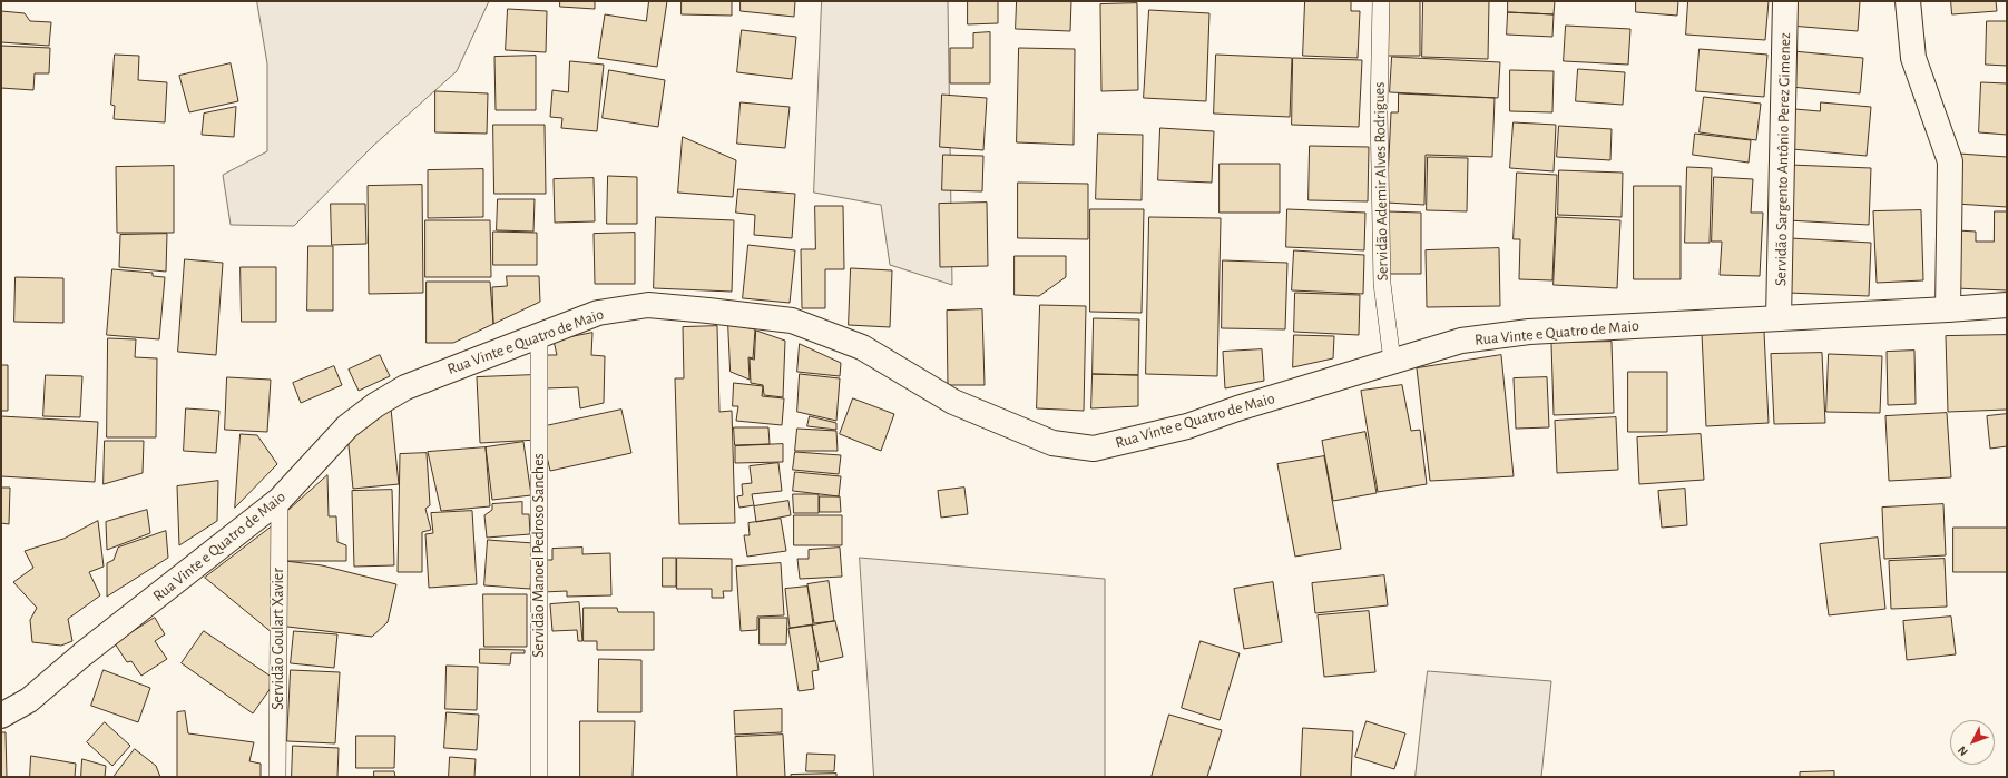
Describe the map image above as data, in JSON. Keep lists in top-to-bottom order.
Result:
{
  "streets": {
    "street": ["Servidão Sargento Antônio Perez Gimenez", "Rua Vinte e Quatro de Maio"],
    "lane": ["Servidão Ademir Alves Rodrigues", "Servidão Manoel Pedroso Sanches", "Servidão Goulart Xavier"]
  },
  "crossings": [
    ["Servidão Sargento Antônio Perez Gimenez", "Rua Vinte e Quatro de Maio"],
    ["Servidão Ademir Alves Rodrigues", "Rua Vinte e Quatro de Maio"],
    ["Rua Vinte e Quatro de Maio", "Servidão Manoel Pedroso Sanches"],
    ["Rua Vinte e Quatro de Maio", "Servidão Goulart Xavier"]
  ],
  "north": "bottom left"
}
